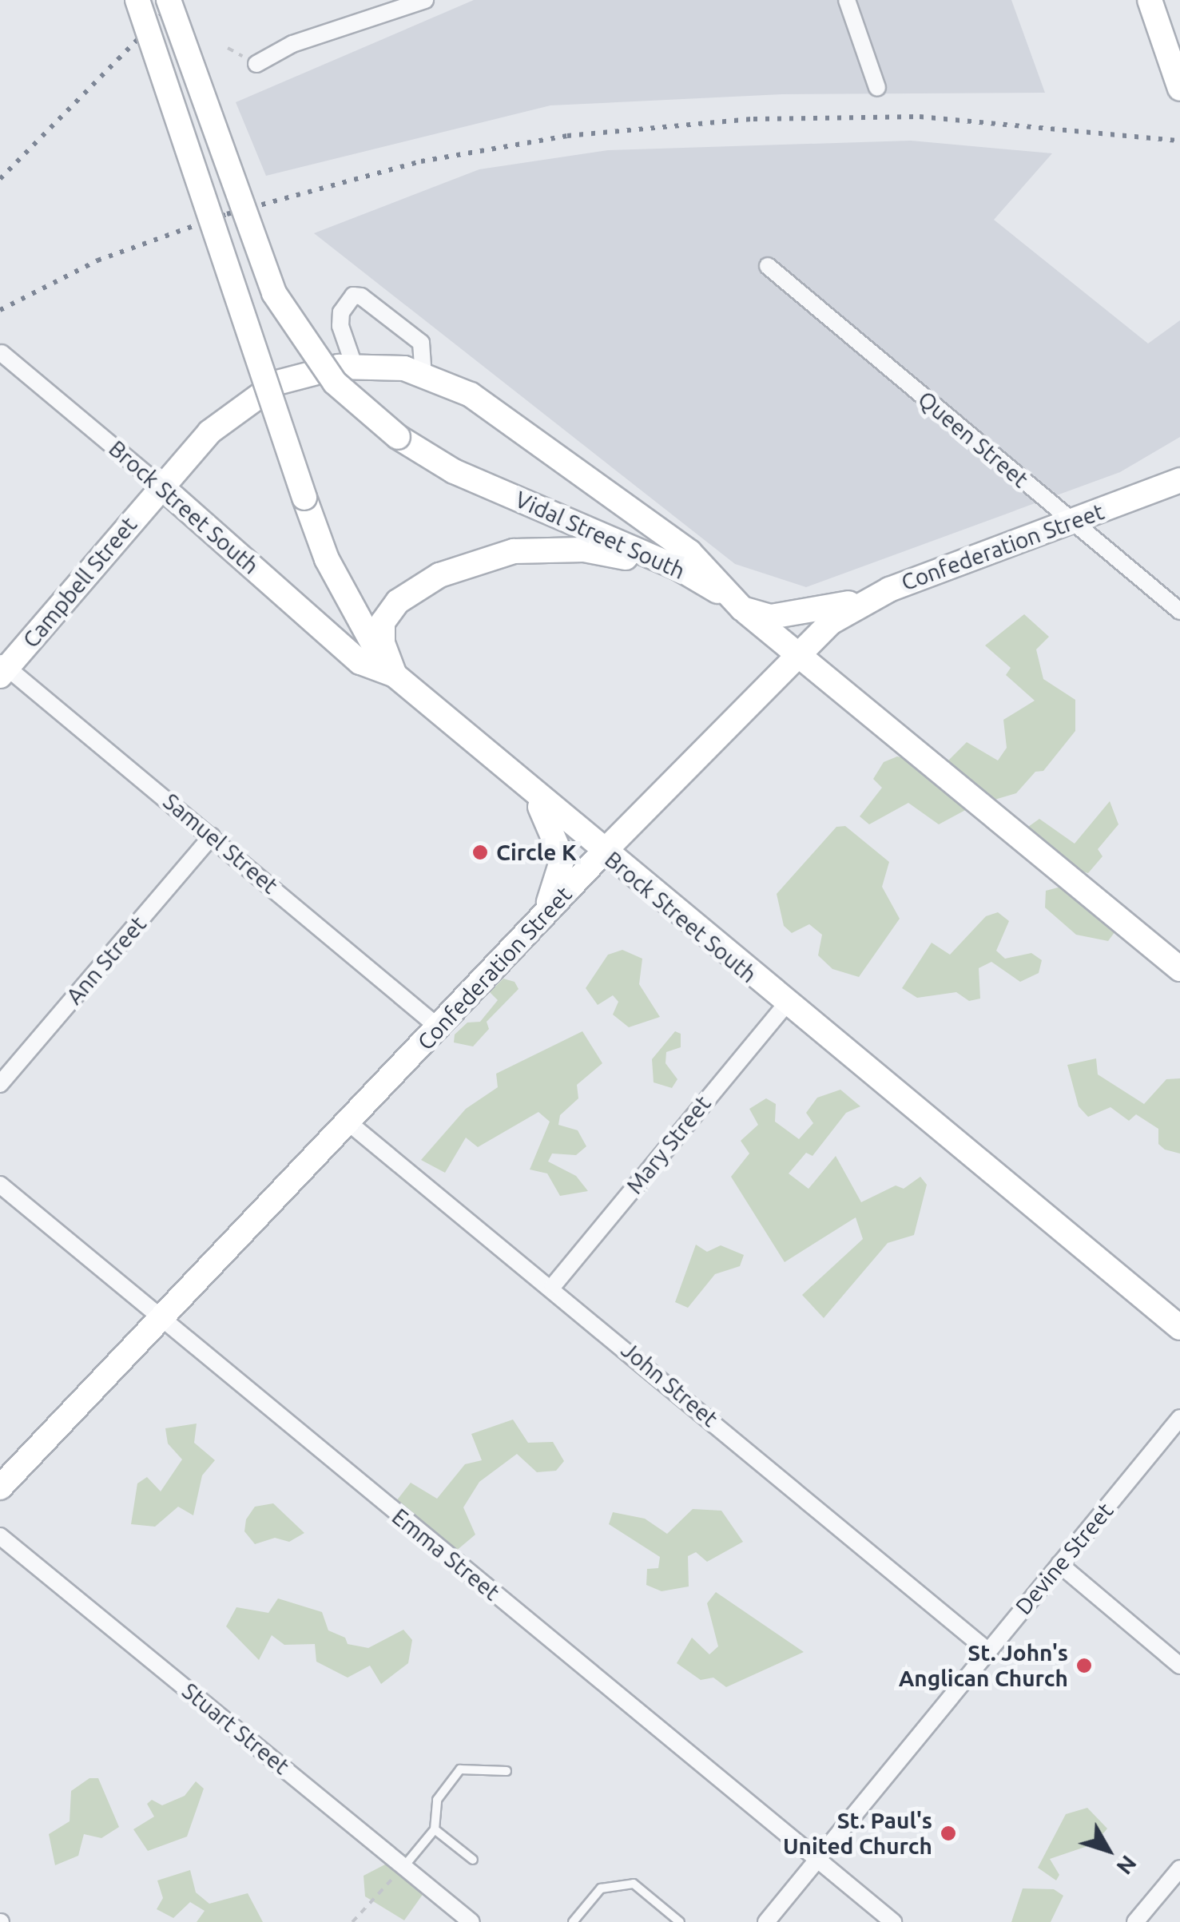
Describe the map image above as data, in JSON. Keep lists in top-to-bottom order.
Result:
{
  "streets": {
    "main road": [
      "Brock Street South",
      "Vidal Street South",
      "Confederation Street",
      "Campbell Street"
    ],
    "street": [
      "Queen Street",
      "Samuel Street",
      "Ann Street",
      "Mary Street",
      "John Street",
      "Emma Street",
      "Devine Street",
      "Stuart Street"
    ]
  },
  "crossings": [
    ["Queen Street", "Confederation Street"],
    ["Brock Street South", "Confederation Street"],
    ["Brock Street South", "Campbell Street"],
    ["Brock Street South", "Mary Street"],
    ["Vidal Street South", "Confederation Street"],
    ["Vidal Street South", "Campbell Street"],
    ["Confederation Street", "Samuel Street"],
    ["Confederation Street", "John Street"],
    ["Confederation Street", "Emma Street"],
    ["Campbell Street", "Samuel Street"],
    ["Samuel Street", "Ann Street"],
    ["Mary Street", "John Street"],
    ["John Street", "Devine Street"],
    ["Emma Street", "Devine Street"]
  ],
  "places": ["Circle K", "St. John's Anglican Church", "St. Paul's United Church"],
  "north": "bottom right"
}
